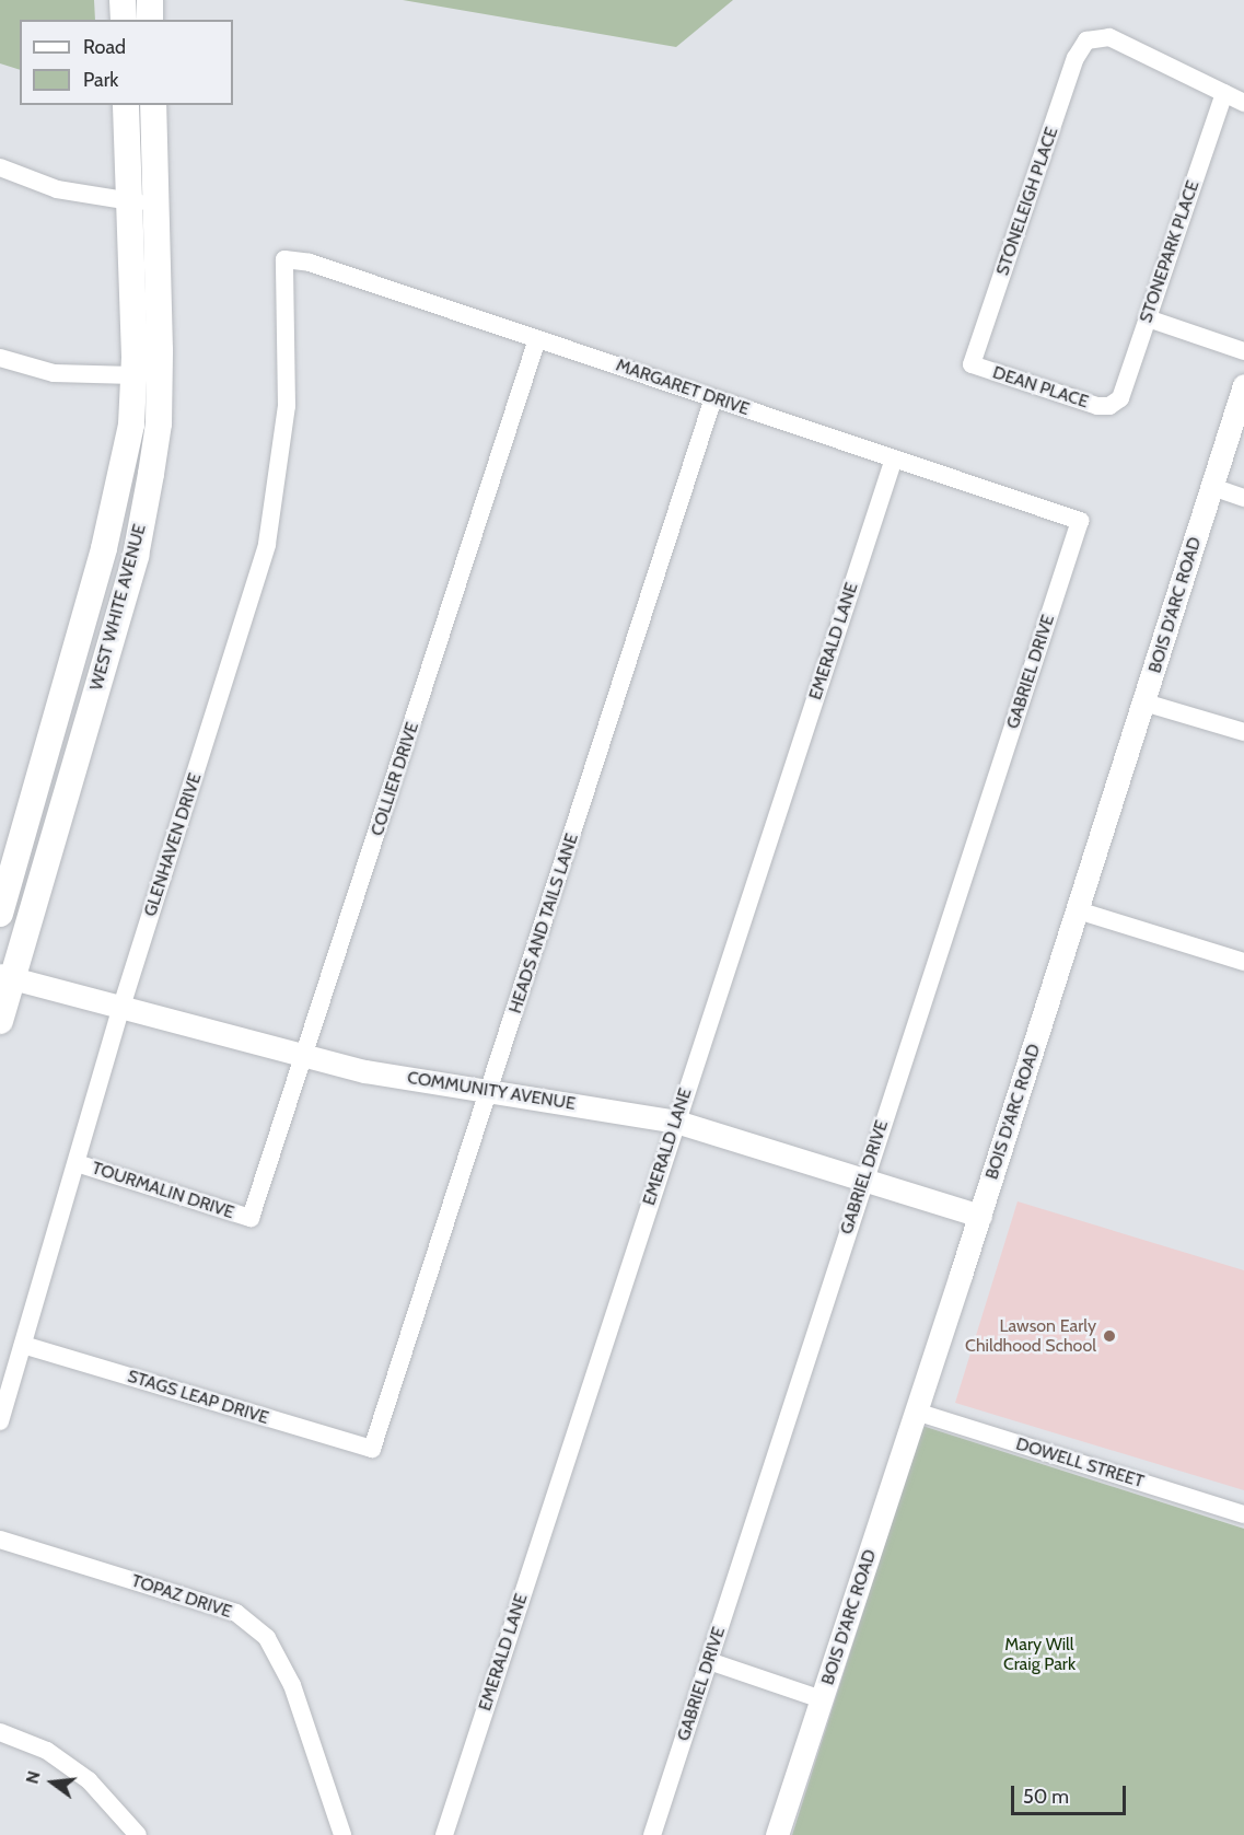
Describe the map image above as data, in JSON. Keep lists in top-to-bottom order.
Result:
{
  "streets": {
    "main road": ["WEST WHITE AVENUE"],
    "street": [
      "STONELEIGH PLACE",
      "STONEPARK PLACE",
      "MARGARET DRIVE",
      "DEAN PLACE",
      "BOIS D'ARC ROAD",
      "EMERALD LANE",
      "GABRIEL DRIVE",
      "COLLIER DRIVE",
      "GLENHAVEN DRIVE",
      "HEADS AND TAILS LANE",
      "COMMUNITY AVENUE",
      "TOURMALIN DRIVE",
      "STAGS LEAP DRIVE",
      "DOWELL STREET",
      "TOPAZ DRIVE"
    ]
  },
  "crossings": [
    ["STONELEIGH PLACE", "STONEPARK PLACE"],
    ["STONELEIGH PLACE", "DEAN PLACE"],
    ["STONEPARK PLACE", "DEAN PLACE"],
    ["MARGARET DRIVE", "EMERALD LANE"],
    ["MARGARET DRIVE", "GABRIEL DRIVE"],
    ["MARGARET DRIVE", "COLLIER DRIVE"],
    ["MARGARET DRIVE", "GLENHAVEN DRIVE"],
    ["MARGARET DRIVE", "HEADS AND TAILS LANE"],
    ["BOIS D'ARC ROAD", "COMMUNITY AVENUE"],
    ["BOIS D'ARC ROAD", "DOWELL STREET"],
    ["WEST WHITE AVENUE", "COMMUNITY AVENUE"],
    ["EMERALD LANE", "COMMUNITY AVENUE"],
    ["GABRIEL DRIVE", "COMMUNITY AVENUE"],
    ["COLLIER DRIVE", "COMMUNITY AVENUE"],
    ["COLLIER DRIVE", "TOURMALIN DRIVE"],
    ["GLENHAVEN DRIVE", "COMMUNITY AVENUE"],
    ["GLENHAVEN DRIVE", "TOURMALIN DRIVE"],
    ["GLENHAVEN DRIVE", "STAGS LEAP DRIVE"],
    ["HEADS AND TAILS LANE", "COMMUNITY AVENUE"],
    ["HEADS AND TAILS LANE", "STAGS LEAP DRIVE"]
  ],
  "parks": ["Mary Will Craig Park"],
  "places": ["Lawson Early Childhood School"],
  "legend": ["Road", "Park"],
  "scale_bar": "50 m",
  "north": "left"
}
